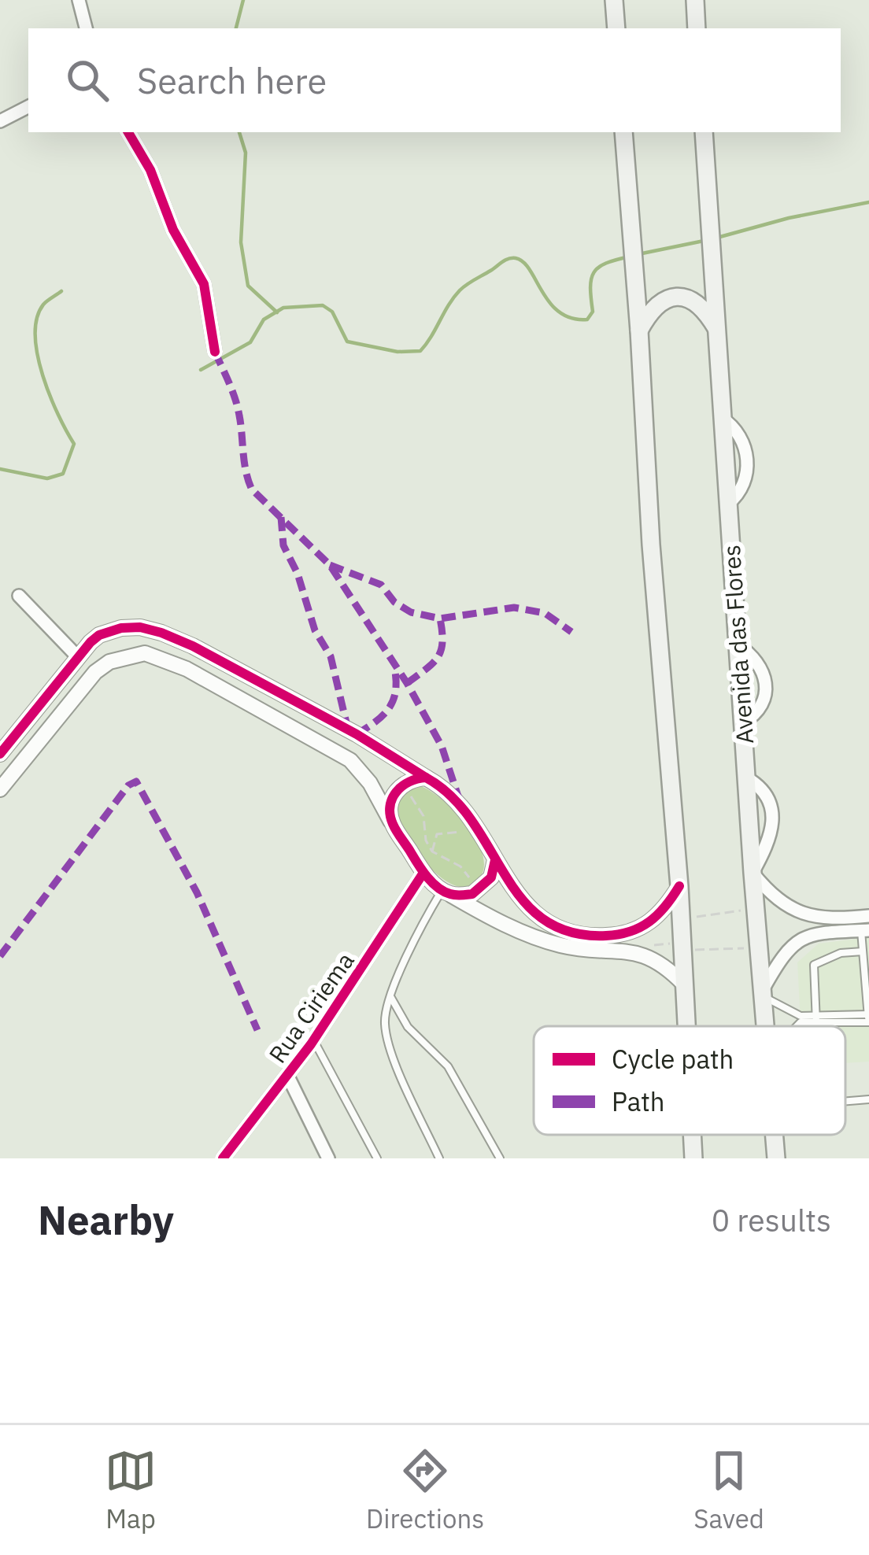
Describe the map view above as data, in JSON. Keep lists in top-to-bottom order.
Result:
{
  "streets": {
    "main road": ["Avenida das Flores"],
    "street": ["Rua Ciriema"]
  },
  "legend": ["Cycle path", "Path"],
  "page": {
    "search": "Search here",
    "heading": ["Nearby", "0 results"],
    "nav": ["Map", "Directions", "Saved"]
  }
}
